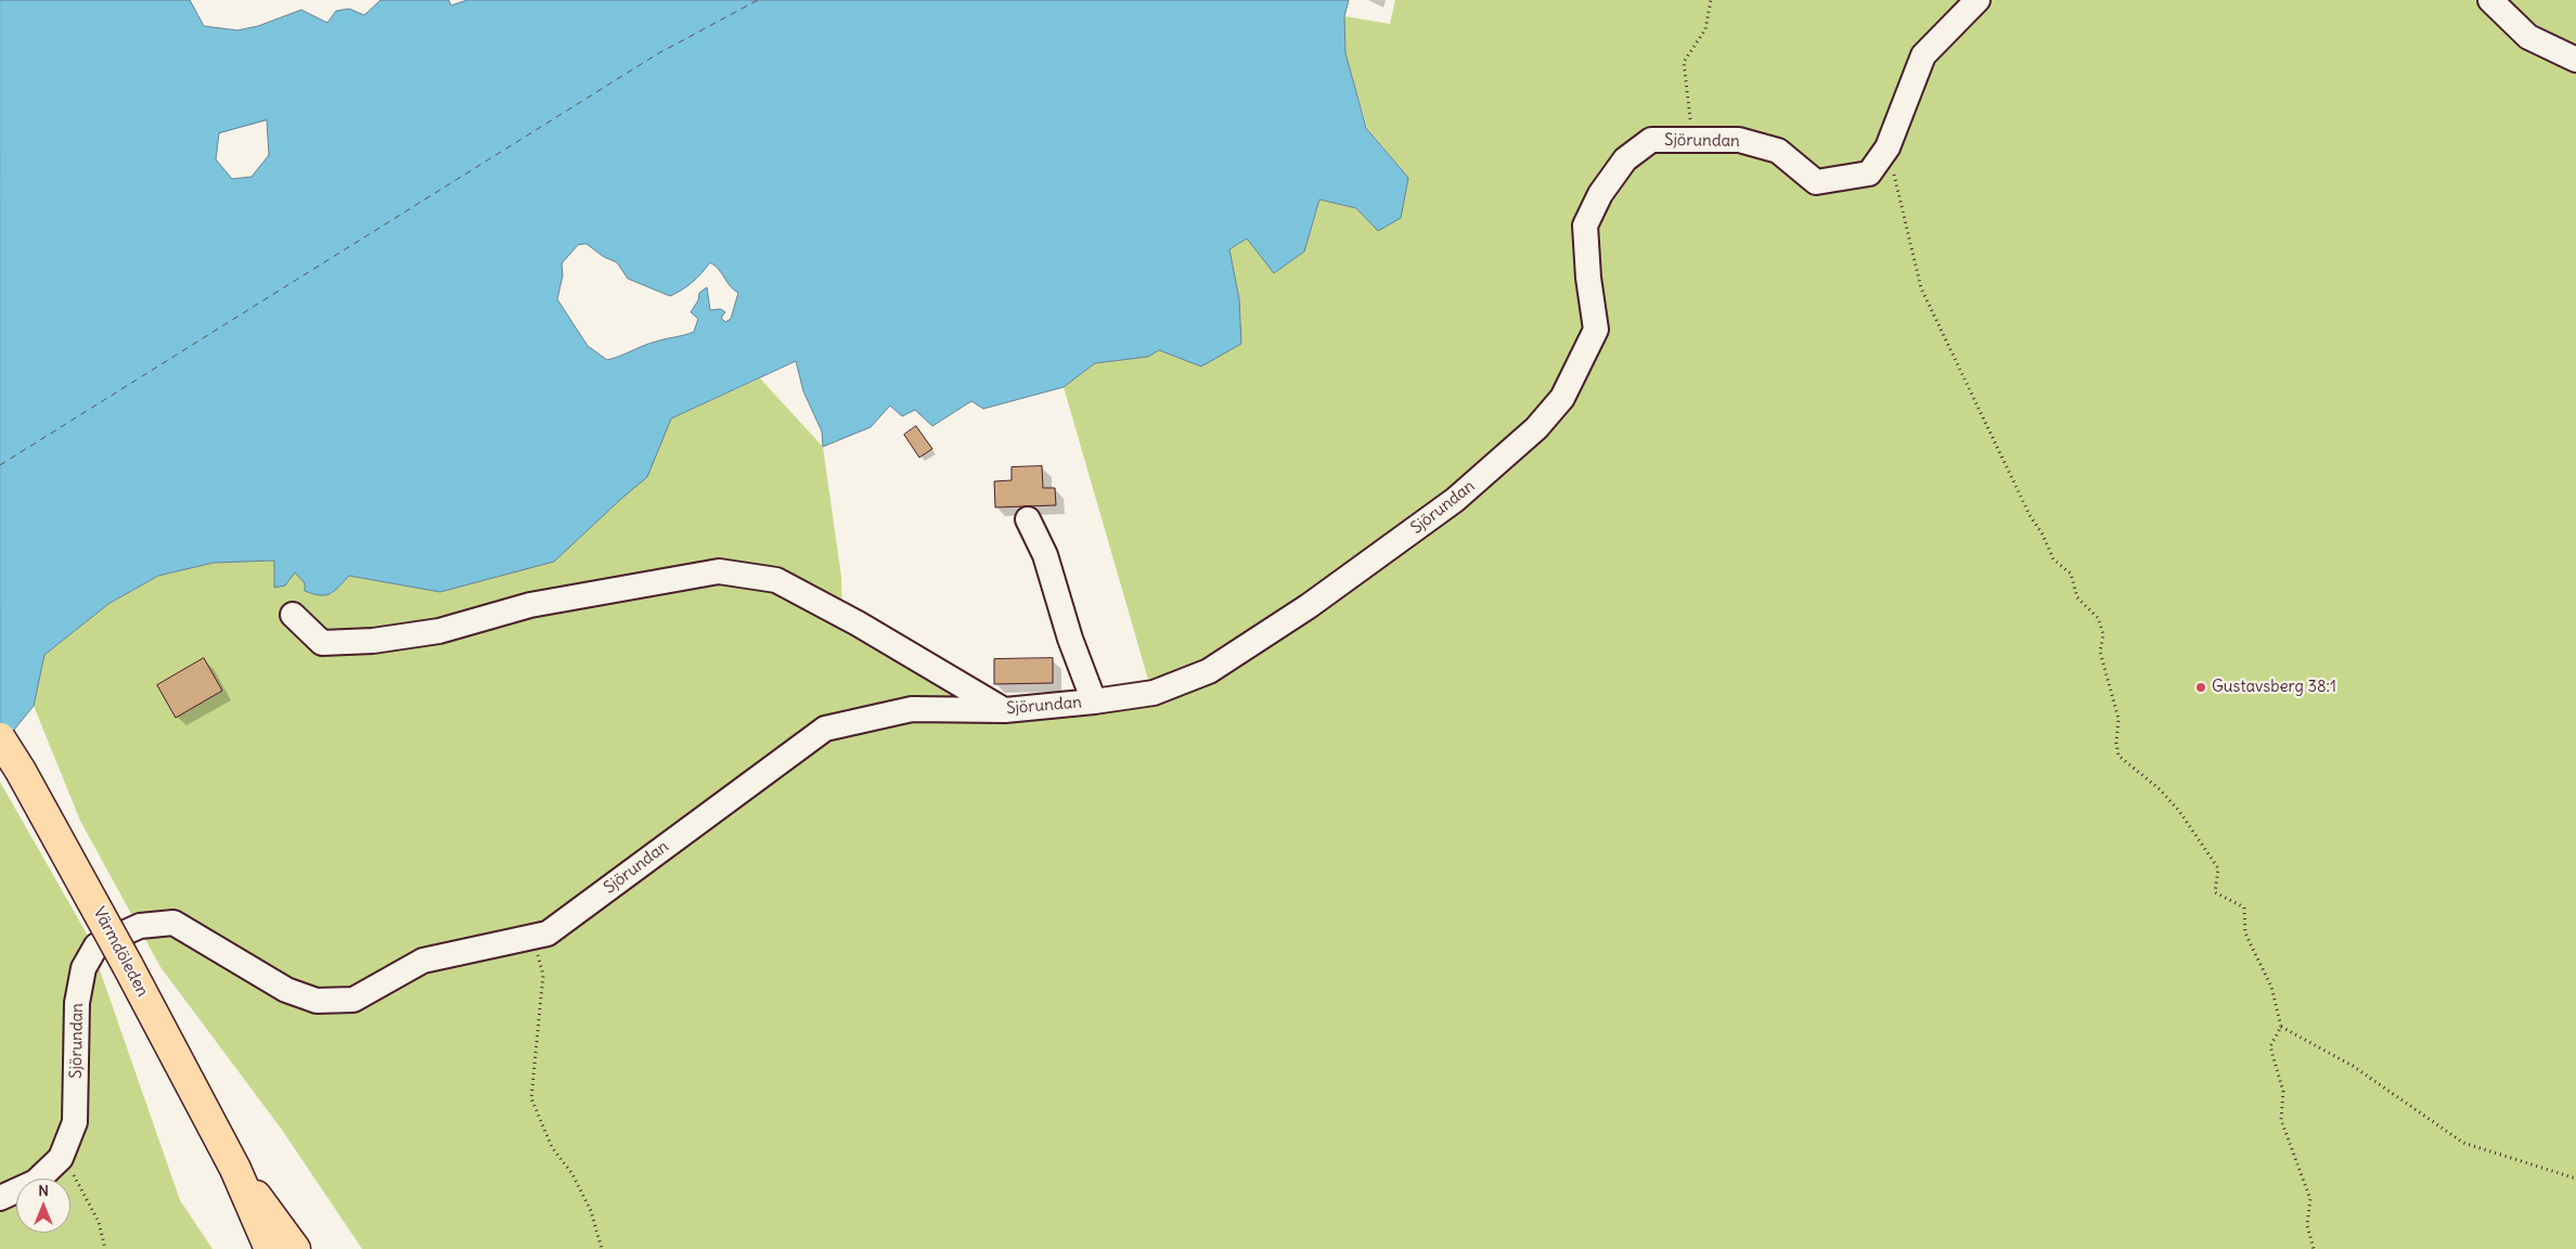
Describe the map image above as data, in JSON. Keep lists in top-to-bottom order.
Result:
{
  "streets": {
    "main road": ["Värmdöleden"],
    "street": ["Sjörundan"]
  },
  "places": ["Gustavsberg 38:1"],
  "north": "top"
}
